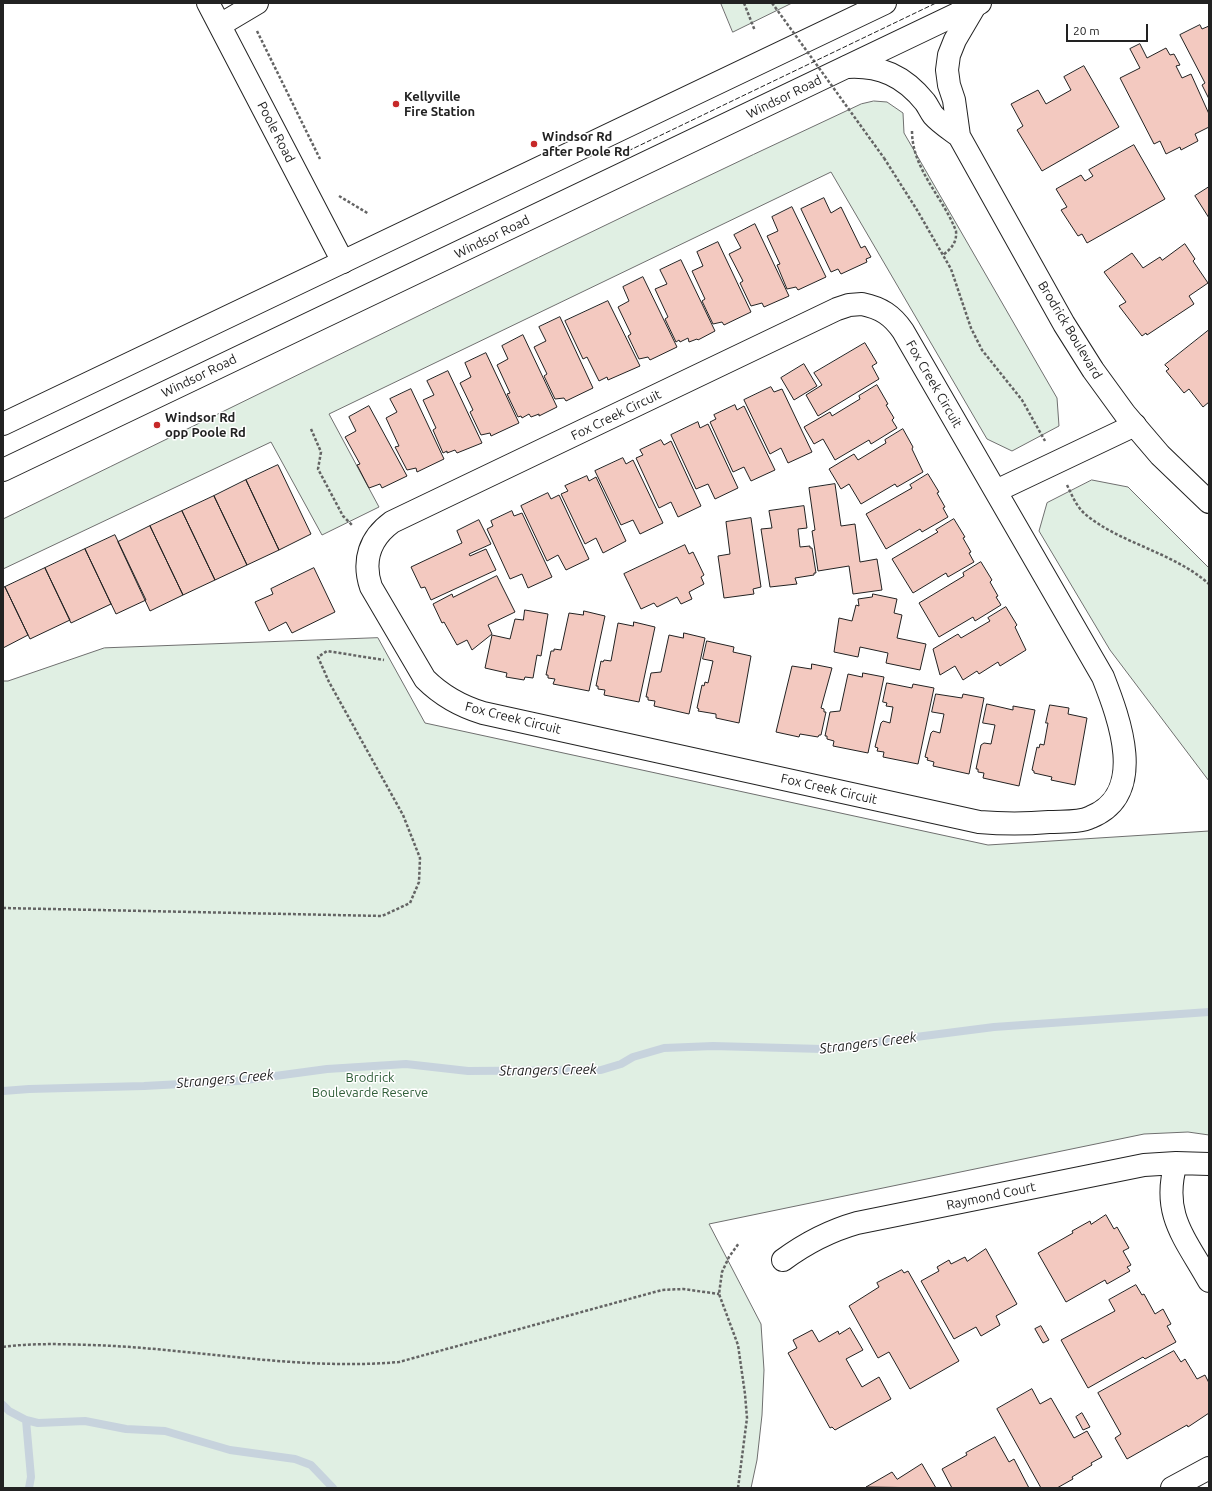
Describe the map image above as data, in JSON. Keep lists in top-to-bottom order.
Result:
{
  "streets": {
    "street": [
      "Windsor Road",
      "Poole Road",
      "Brodrick Boulevard",
      "Fox Creek Circuit",
      "Raymond Court"
    ]
  },
  "crossings": [
    ["Windsor Road", "Brodrick Boulevard"]
  ],
  "water": ["Strangers Creek"],
  "parks": ["Brodrick Boulevarde Reserve"],
  "places": ["Kellyville Fire Station", "Windsor Rd after Poole Rd", "Windsor Rd opp Poole Rd"],
  "scale_bar": "20 m"
}
